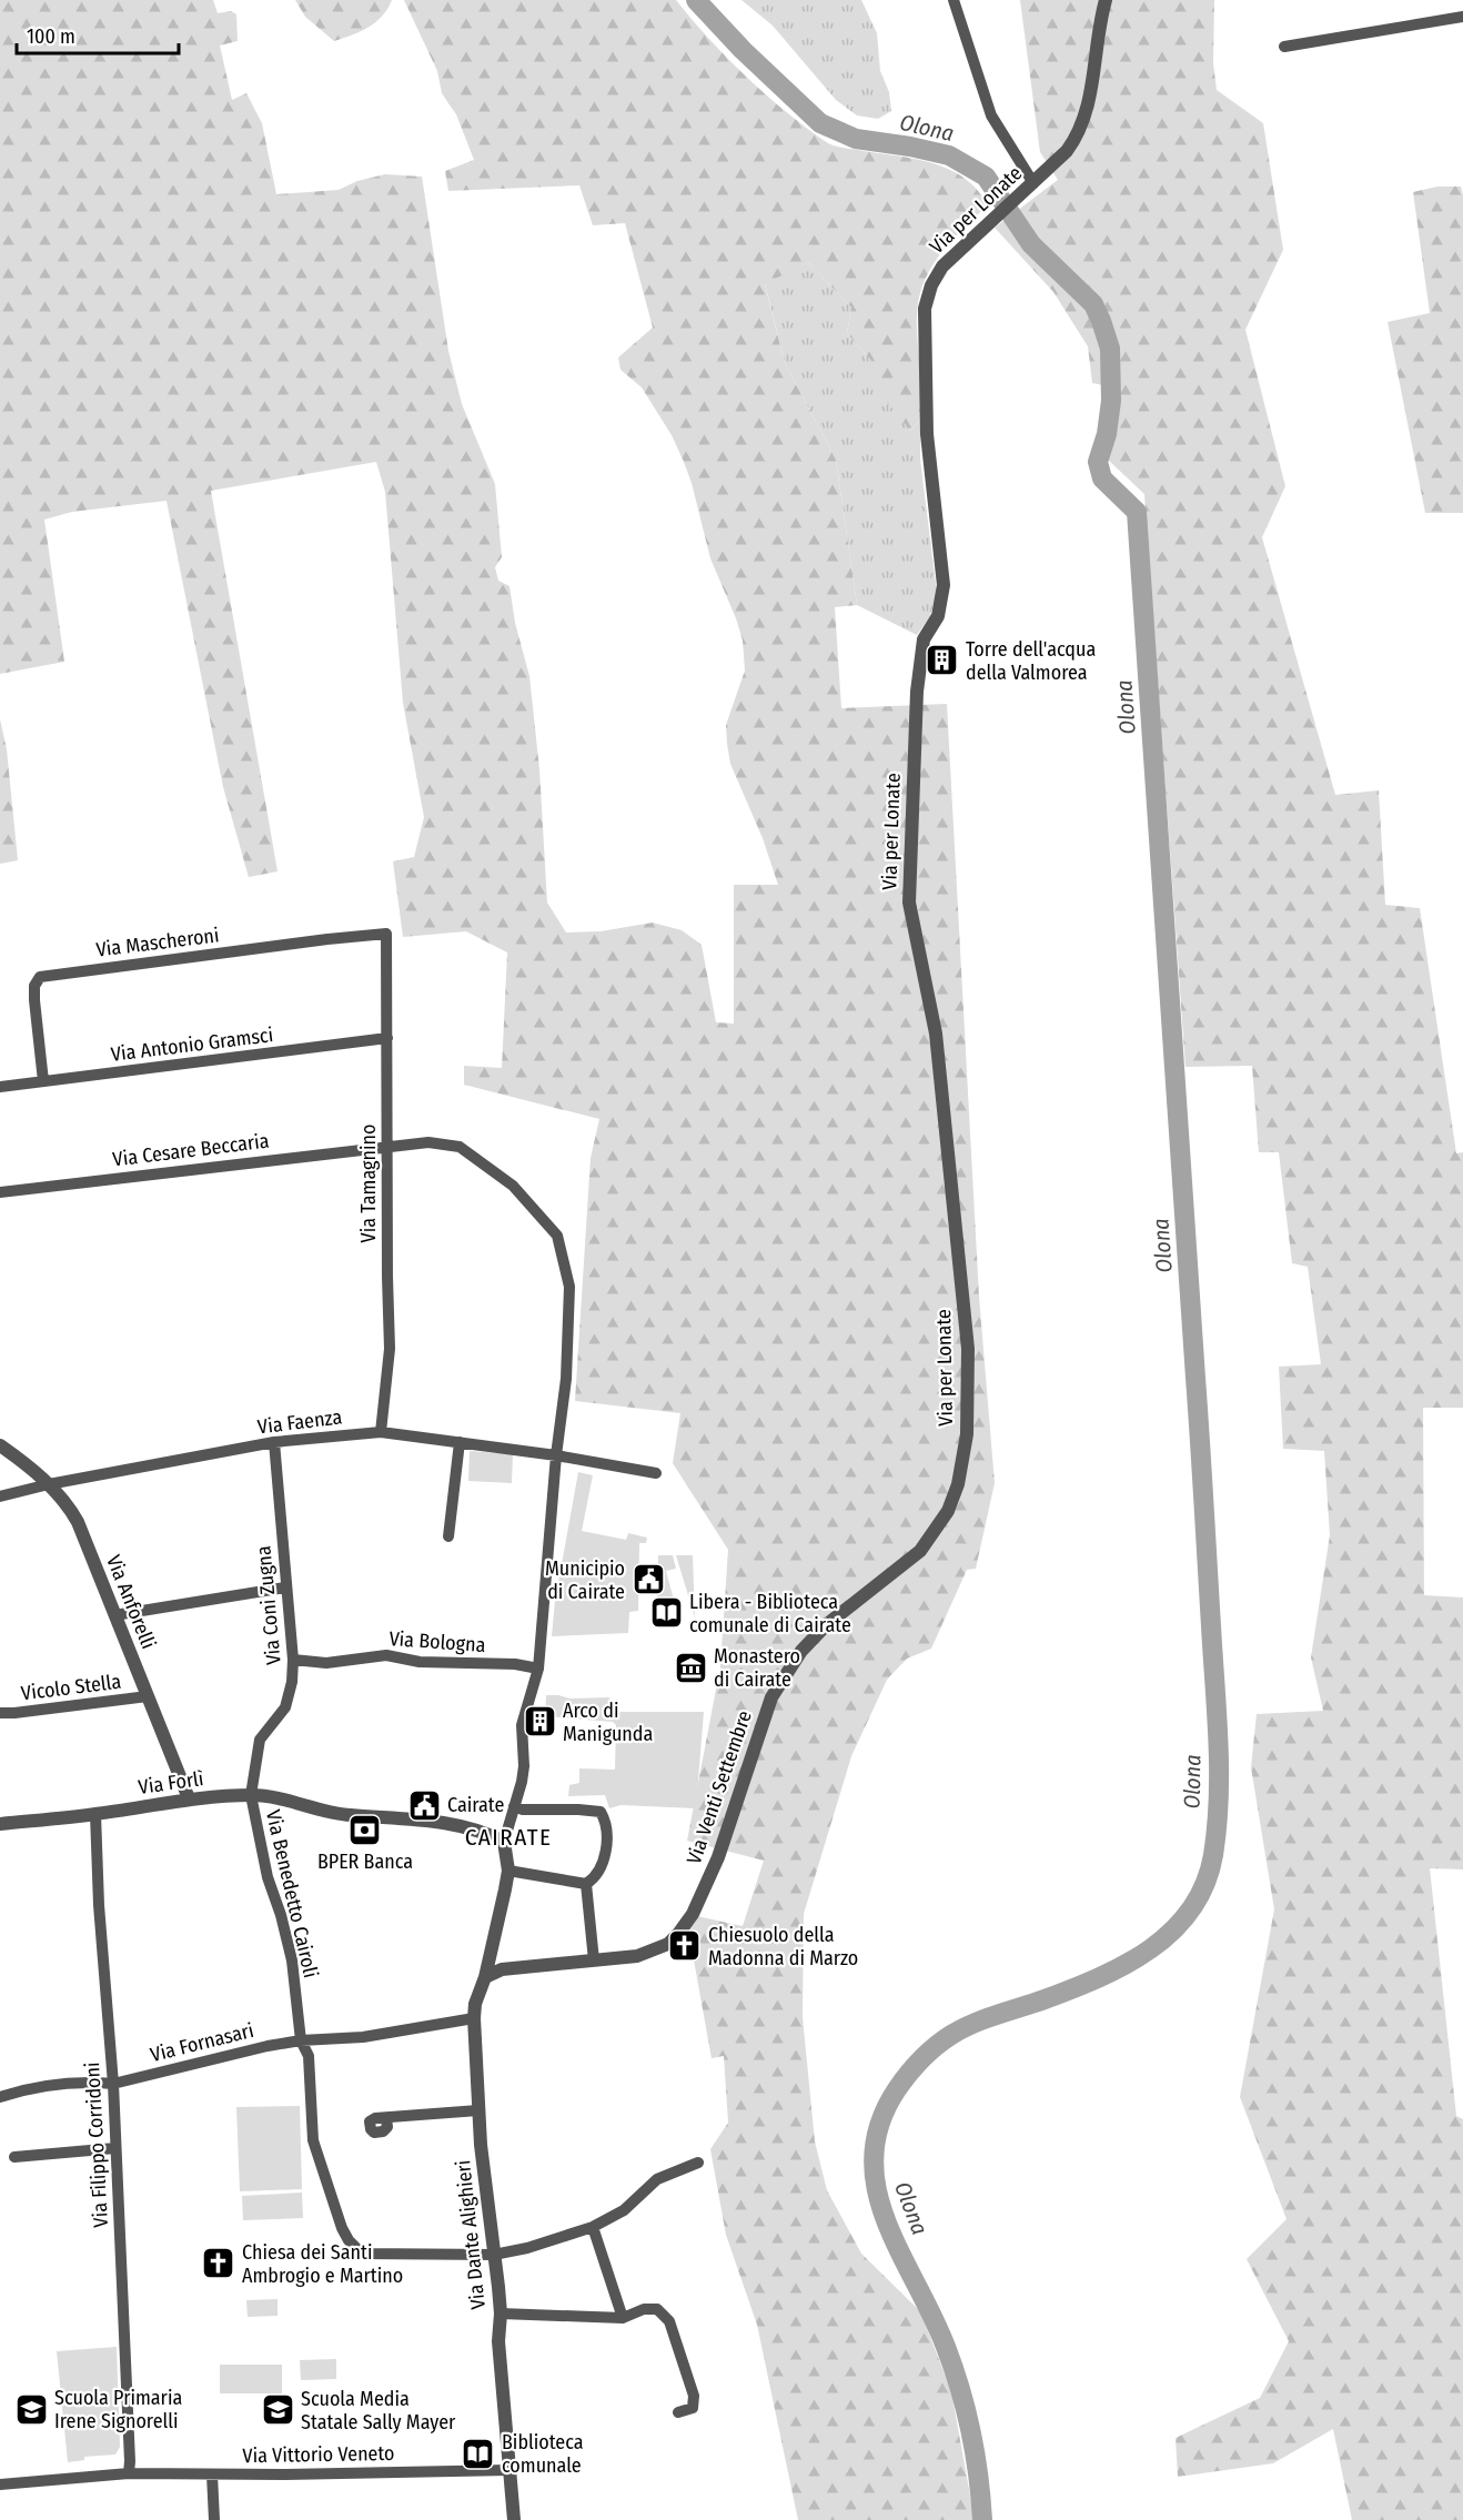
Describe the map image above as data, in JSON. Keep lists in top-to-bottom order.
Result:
{
  "streets": {
    "street": [
      "Via per Lonate",
      "Via Mascheroni",
      "Via Antonio Gramsci",
      "Via Cesare Beccaria",
      "Via Tamagnino",
      "Via Faenza",
      "Via Anforelli",
      "Via Coni Zugna",
      "Via Bologna",
      "Vicolo Stella",
      "Via Forlì",
      "Via Venti Settembre",
      "Via Benedetto Cairoli",
      "Via Fornasari",
      "Via Filippo Corridoni",
      "Via Dante Alighieri",
      "Via Vittorio Veneto"
    ]
  },
  "crossings": [
    ["Via per Lonate", "Via Venti Settembre"],
    ["Via Mascheroni", "Via Antonio Gramsci"],
    ["Via Mascheroni", "Via Tamagnino"],
    ["Via Antonio Gramsci", "Via Tamagnino"],
    ["Via Cesare Beccaria", "Via Tamagnino"],
    ["Via Cesare Beccaria", "Via Faenza"],
    ["Via Cesare Beccaria", "Via Bologna"],
    ["Via Cesare Beccaria", "Via Forlì"],
    ["Via Tamagnino", "Via Faenza"],
    ["Via Faenza", "Via Anforelli"],
    ["Via Faenza", "Via Coni Zugna"],
    ["Via Anforelli", "Vicolo Stella"],
    ["Via Anforelli", "Via Forlì"],
    ["Via Coni Zugna", "Via Bologna"],
    ["Via Coni Zugna", "Via Forlì"],
    ["Via Coni Zugna", "Via Benedetto Cairoli"],
    ["Via Forlì", "Via Benedetto Cairoli"],
    ["Via Forlì", "Via Filippo Corridoni"],
    ["Via Venti Settembre", "Via Dante Alighieri"],
    ["Via Benedetto Cairoli", "Via Fornasari"],
    ["Via Benedetto Cairoli", "Via Dante Alighieri"],
    ["Via Fornasari", "Via Filippo Corridoni"],
    ["Via Fornasari", "Via Dante Alighieri"],
    ["Via Filippo Corridoni", "Via Vittorio Veneto"],
    ["Via Dante Alighieri", "Via Vittorio Veneto"]
  ],
  "districts": ["CAIRATE"],
  "water": ["Olona"],
  "places": {
    "building": ["Torre dell'acqua della Valmorea", "Arco di Manigunda"],
    "public building": ["Municipio di Cairate", "Cairate"],
    "library": ["Libera - Biblioteca comunale di Cairate", "Biblioteca comunale"],
    "museum": ["Monastero di Cairate"],
    "bank": ["BPER Banca"],
    "church": ["Chiesuolo della Madonna di Marzo", "Chiesa dei Santi Ambrogio e Martino"],
    "school or university": ["Scuola Primaria Irene Signorelli", "Scuola Media Statale Sally Mayer"]
  },
  "scale_bar": "100 m"
}
